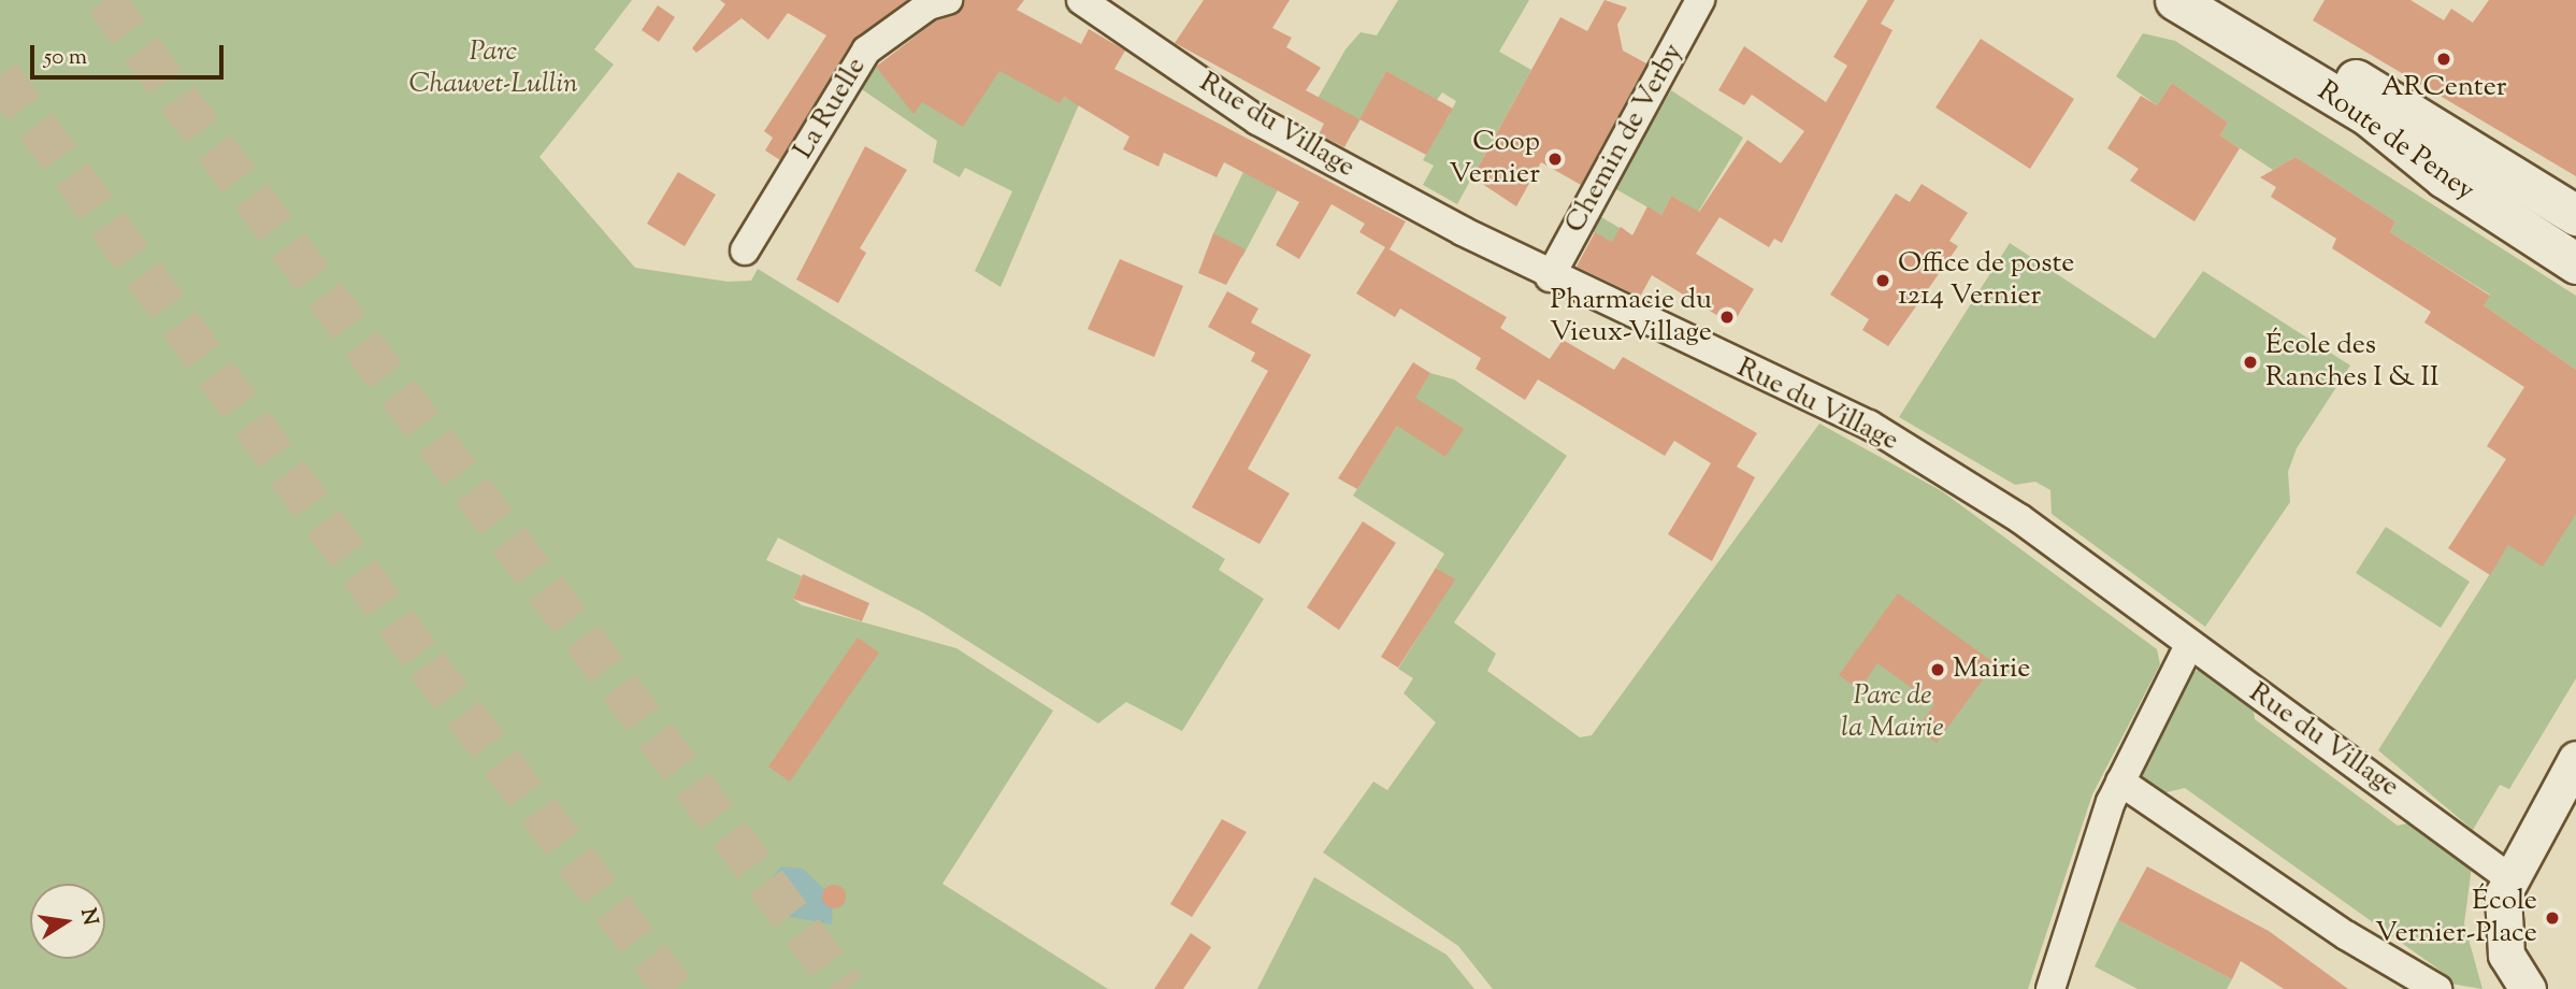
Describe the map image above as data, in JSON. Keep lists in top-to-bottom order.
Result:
{
  "streets": {
    "main road": ["Route de Peney"],
    "street": ["La Ruelle", "Rue du Village", "Chemin de Verby"]
  },
  "crossings": [
    ["Rue du Village", "Chemin de Verby"]
  ],
  "parks": ["Parc Chauvet-Lullin", "Parc de la Mairie"],
  "places": [
    "ARCenter",
    "Coop Vernier",
    "Office de poste 1214 Vernier",
    "Pharmacie du Vieux-Village",
    "École des Ranches I & II",
    "Mairie",
    "École Vernier-Place"
  ],
  "scale_bar": "50 m",
  "north": "right"
}
